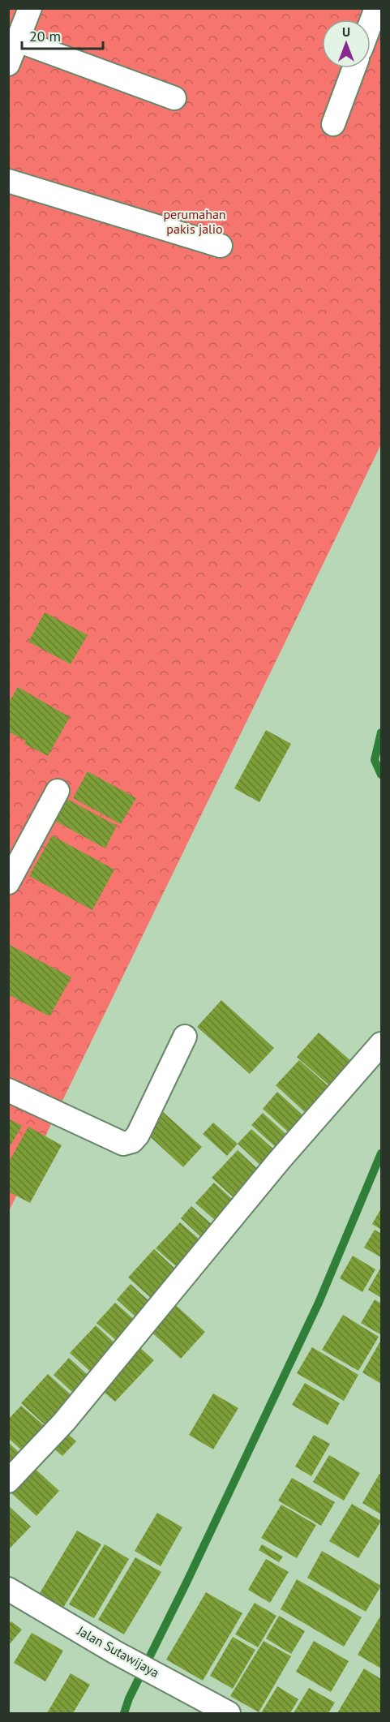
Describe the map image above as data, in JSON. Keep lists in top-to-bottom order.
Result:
{
  "streets": {
    "street": ["Jalan Sutawijaya"]
  },
  "parks": ["perumahan pakis jalio"],
  "scale_bar": "20 m",
  "north": "top"
}
